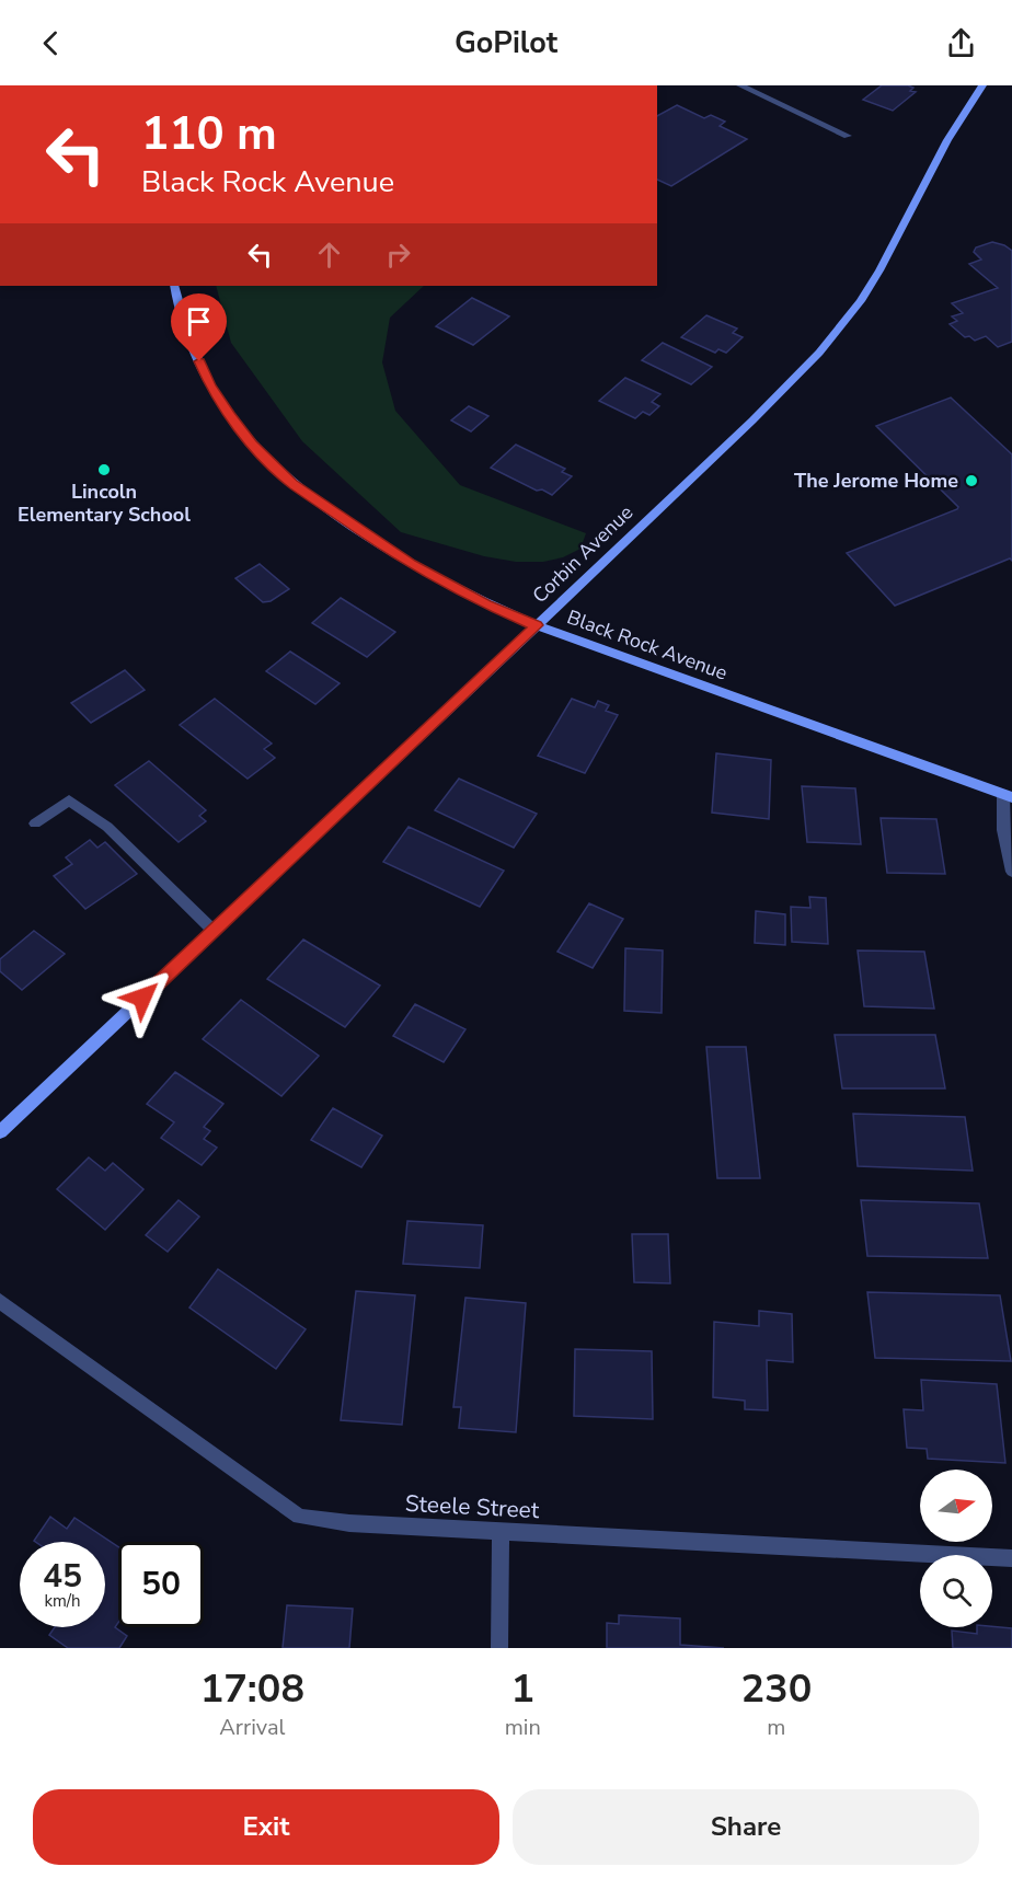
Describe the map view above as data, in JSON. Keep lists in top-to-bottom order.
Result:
{
  "streets": {
    "main road": ["Corbin Avenue", "Black Rock Avenue"],
    "street": ["Steele Street"]
  },
  "crossings": [
    ["Corbin Avenue", "Black Rock Avenue"]
  ],
  "places": ["Lincoln Elementary School", "The Jerome Home"],
  "north": "right",
  "page": {
    "header": "GoPilot",
    "turn": ["110 m", "Black Rock Avenue"],
    "speed": "45 km/h",
    "limit": "50",
    "eta": [
      "17:08",
      "Arrival",
      "1",
      "min",
      "230",
      "m"
    ],
    "buttons": ["Exit", "Share"]
  }
}
